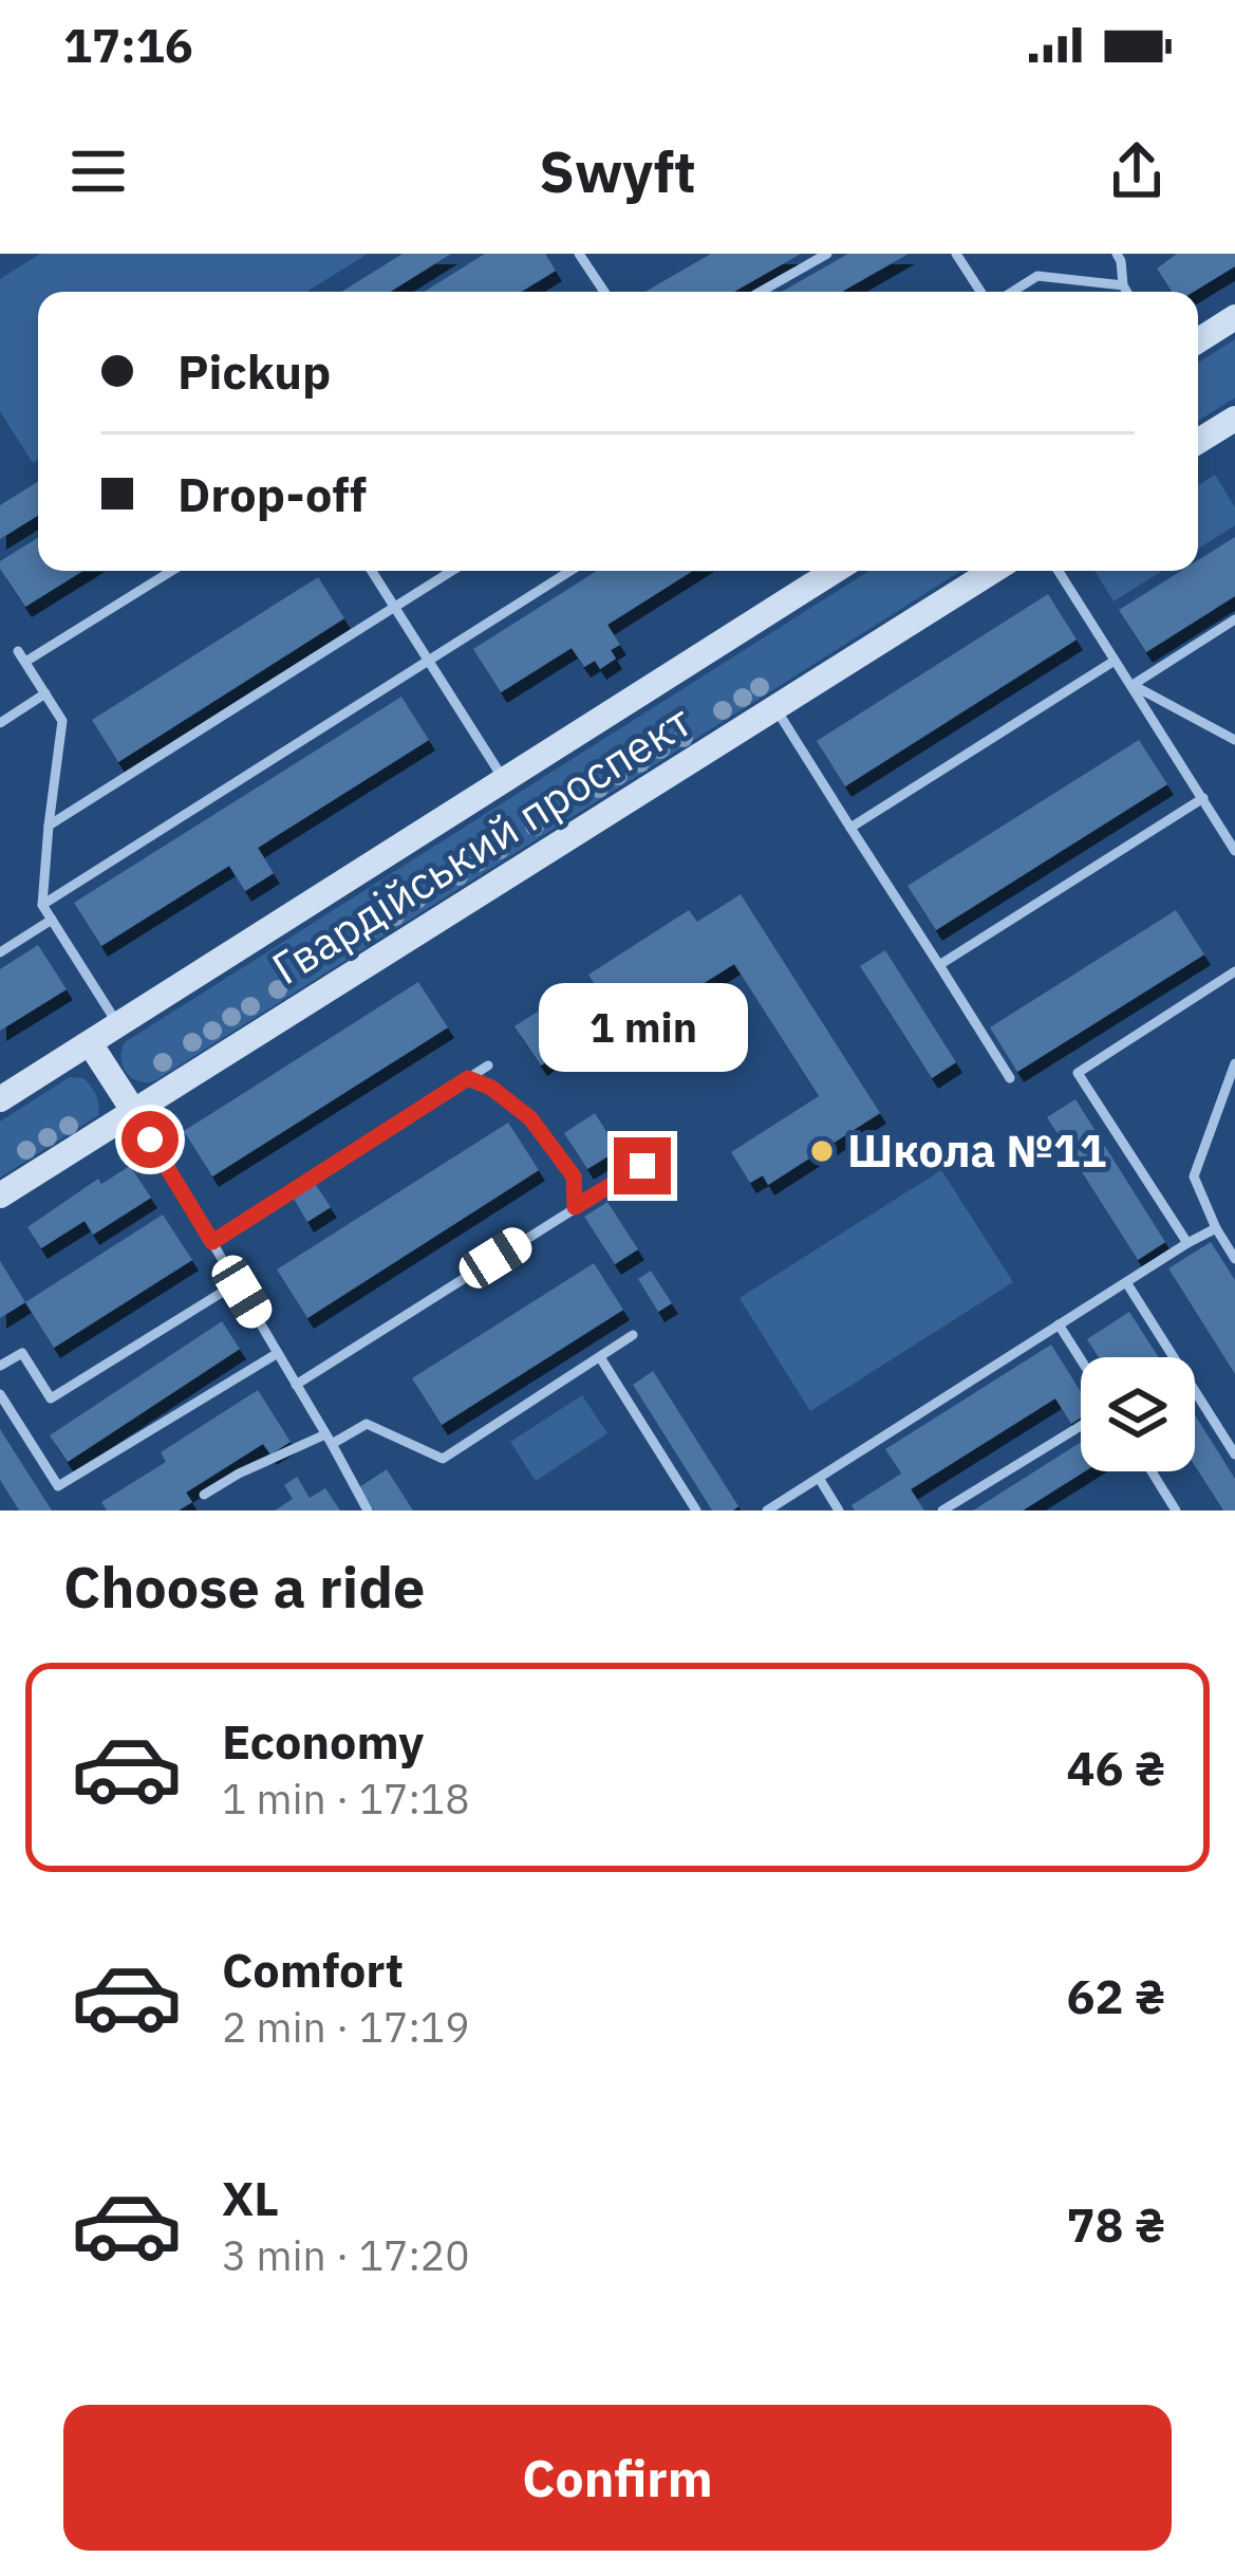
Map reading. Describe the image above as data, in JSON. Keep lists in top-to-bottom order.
{
  "streets": {
    "main road": ["Гвардійський проспект"]
  },
  "places": ["Школа №11"],
  "page": {
    "status": "17:16",
    "header": "Swyft",
    "banner": ["Pickup", "Drop-off"],
    "bubble": "1 min",
    "heading": "Choose a ride",
    "list": [
      {
        "name": "Economy",
        "note": "1 min · 17:18",
        "value": "46 ₴"
      },
      {
        "name": "Comfort",
        "note": "2 min · 17:19",
        "value": "62 ₴"
      },
      {
        "name": "XL",
        "note": "3 min · 17:20",
        "value": "78 ₴"
      }
    ],
    "buttons": "Confirm"
  }
}
